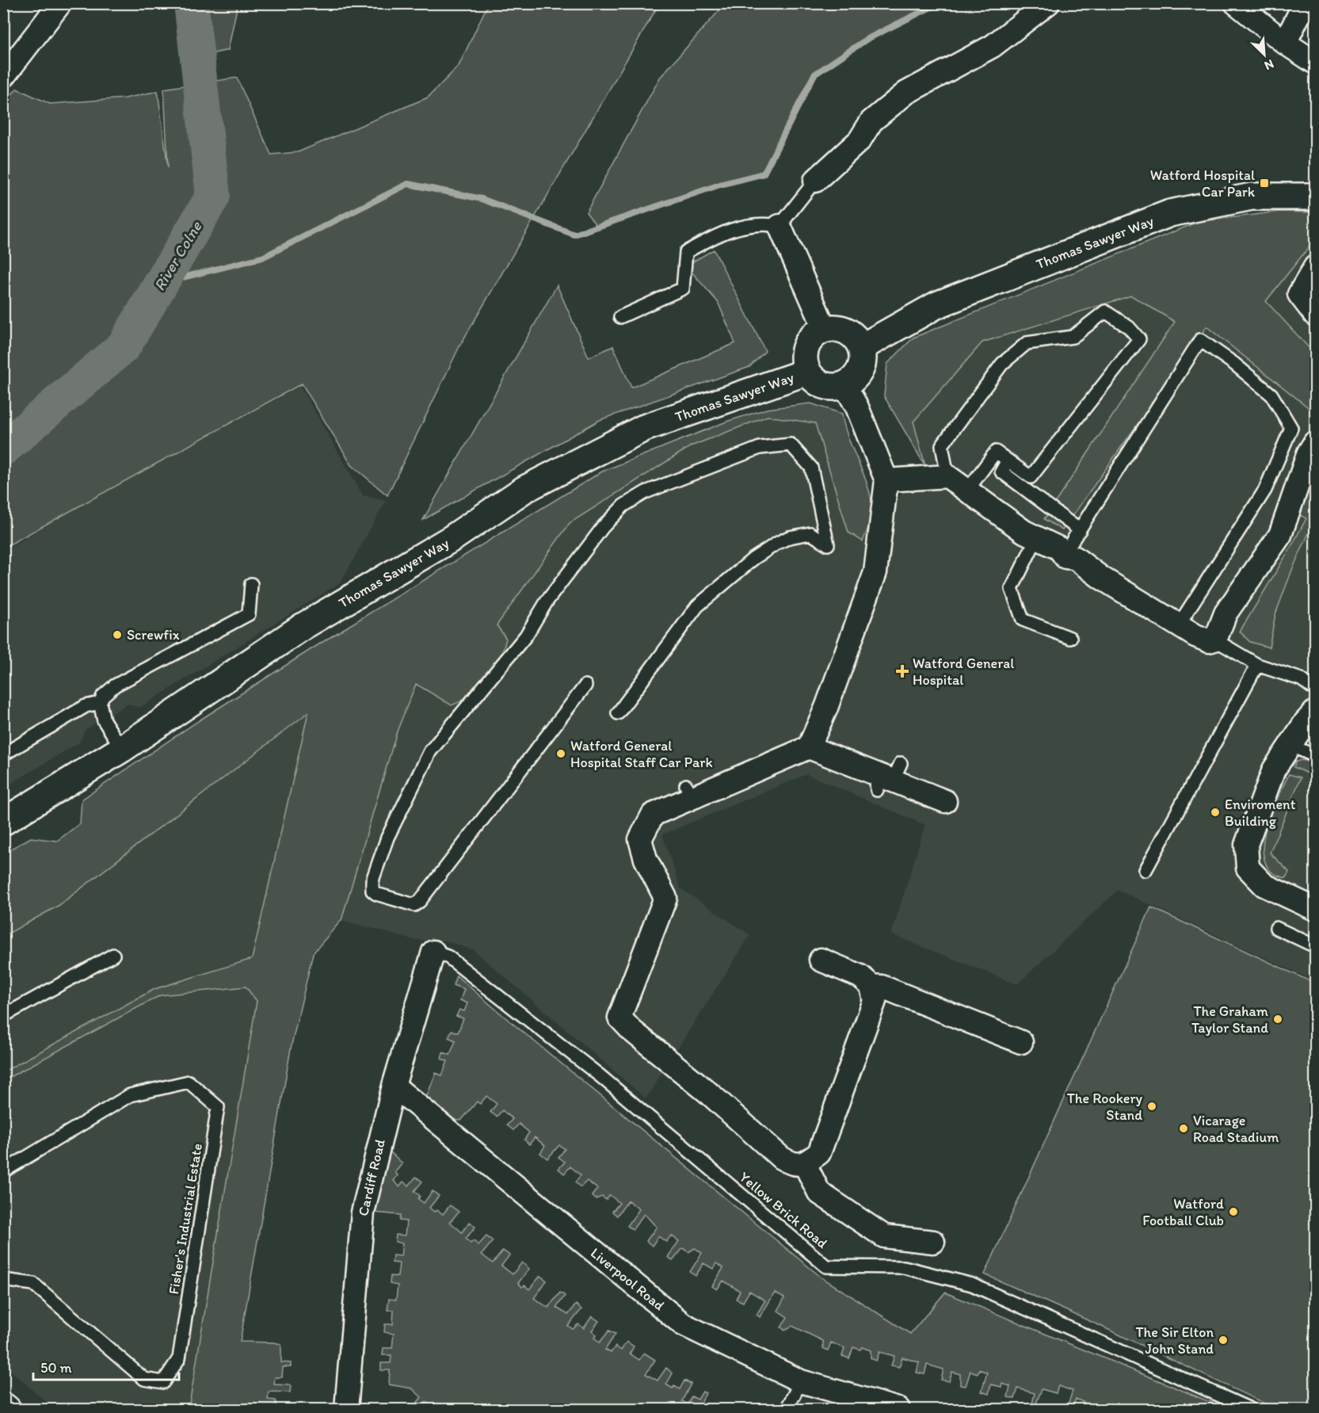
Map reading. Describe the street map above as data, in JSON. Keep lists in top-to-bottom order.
{
  "streets": {
    "street": ["Thomas Sawyer Way", "Cardiff Road", "Liverpool Road"],
    "lane": ["Yellow Brick Road", "Fisher's Industrial Estate"]
  },
  "crossings": [
    ["Cardiff Road", "Yellow Brick Road"],
    ["Cardiff Road", "Liverpool Road"]
  ],
  "water": ["River Colne"],
  "places": {
    "transit": ["Watford Hospital Car Park"],
    "other": [
      "Screwfix",
      "Watford General Hospital Staff Car Park",
      "Enviroment Building",
      "The Graham Taylor Stand",
      "The Rookery Stand",
      "Vicarage Road Stadium",
      "Watford Football Club",
      "The Sir Elton John Stand"
    ],
    "health": ["Watford General Hospital"]
  },
  "scale_bar": "50 m",
  "north": "bottom right"
}
